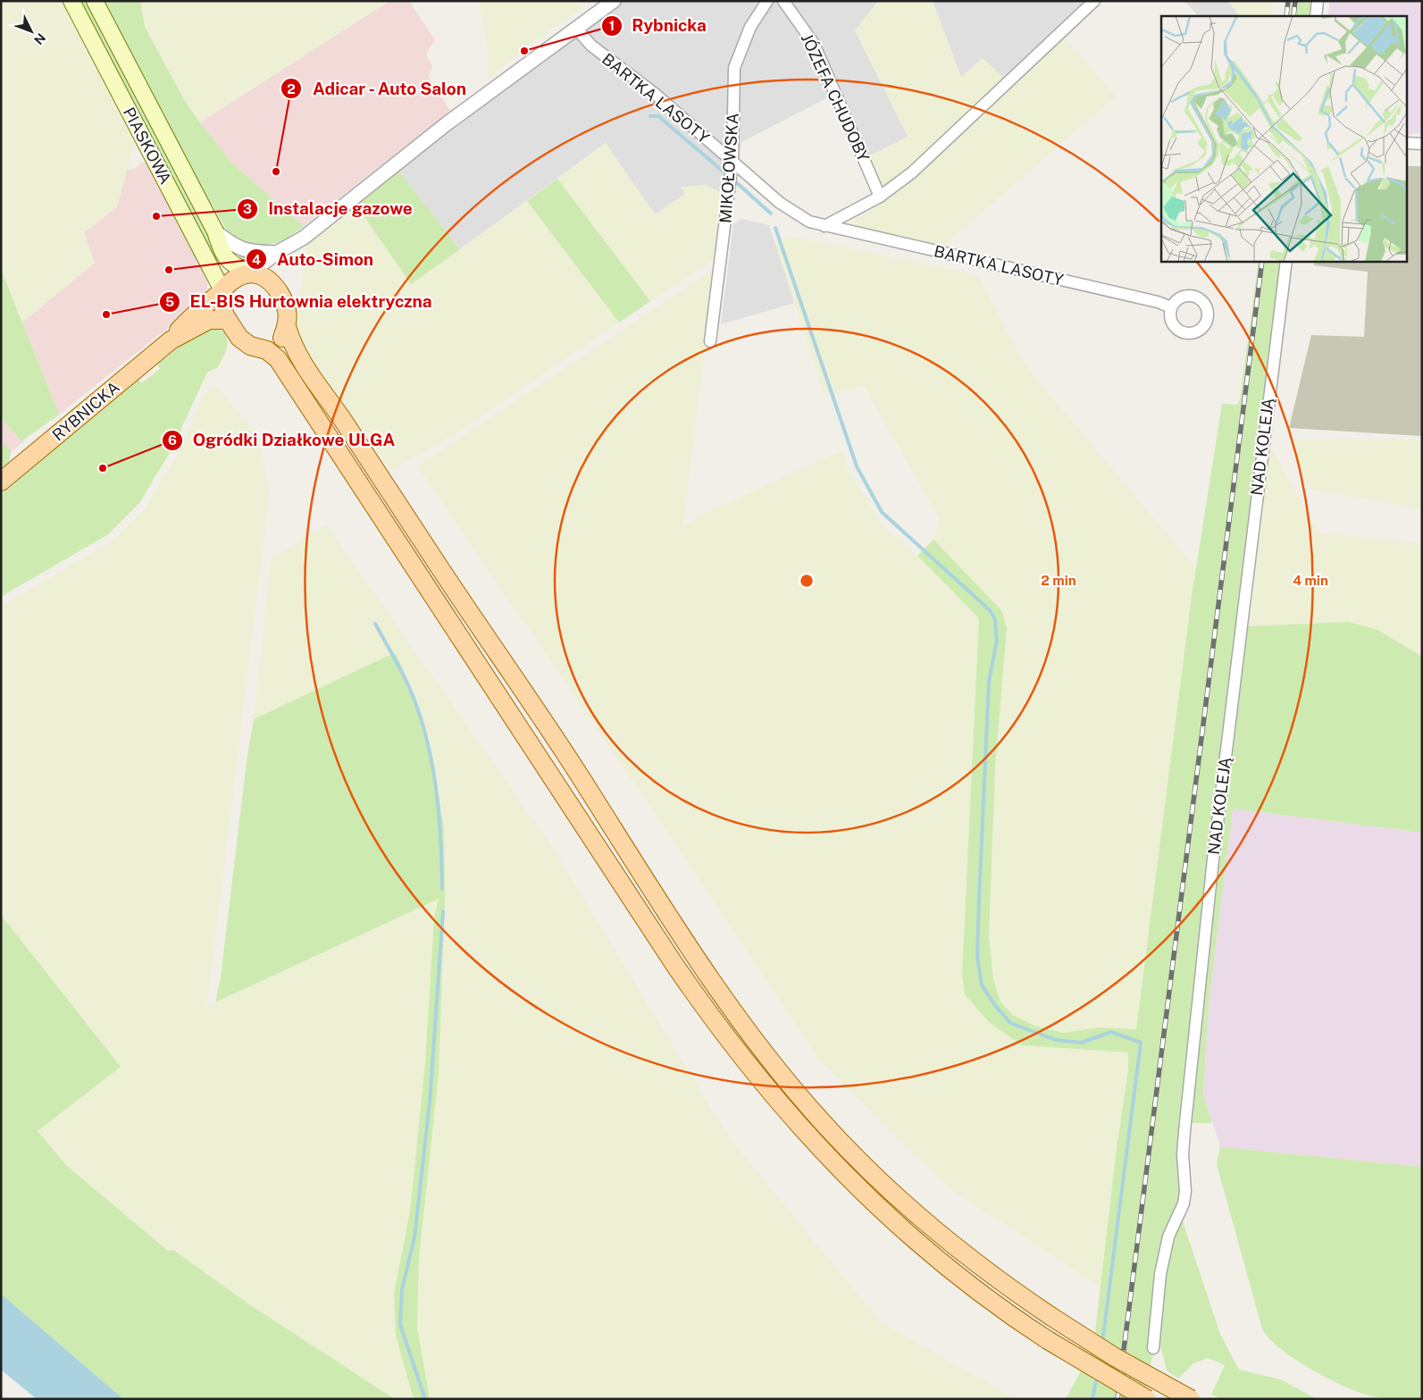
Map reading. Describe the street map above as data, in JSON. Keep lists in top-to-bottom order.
{
  "streets": {
    "main road": ["PIASKOWA", "RYBNICKA"],
    "street": [
      "JÓZEFA CHUDOBY",
      "BARTKA LASOTY",
      "MIKOŁOWSKA",
      "NAD KOLEJĄ"
    ]
  },
  "crossings": [
    ["BARTKA LASOTY", "MIKOŁOWSKA"],
    ["PIASKOWA", "RYBNICKA"]
  ],
  "places": [
    "Rybnicka",
    "Adicar - Auto Salon",
    "Instalacje gazowe",
    "Auto-Simon",
    "EL-BIS Hurtownia elektryczna",
    "Ogródki Działkowe ULGA"
  ],
  "north": "bottom right",
  "rings": ["2 min", "4 min"]
}
